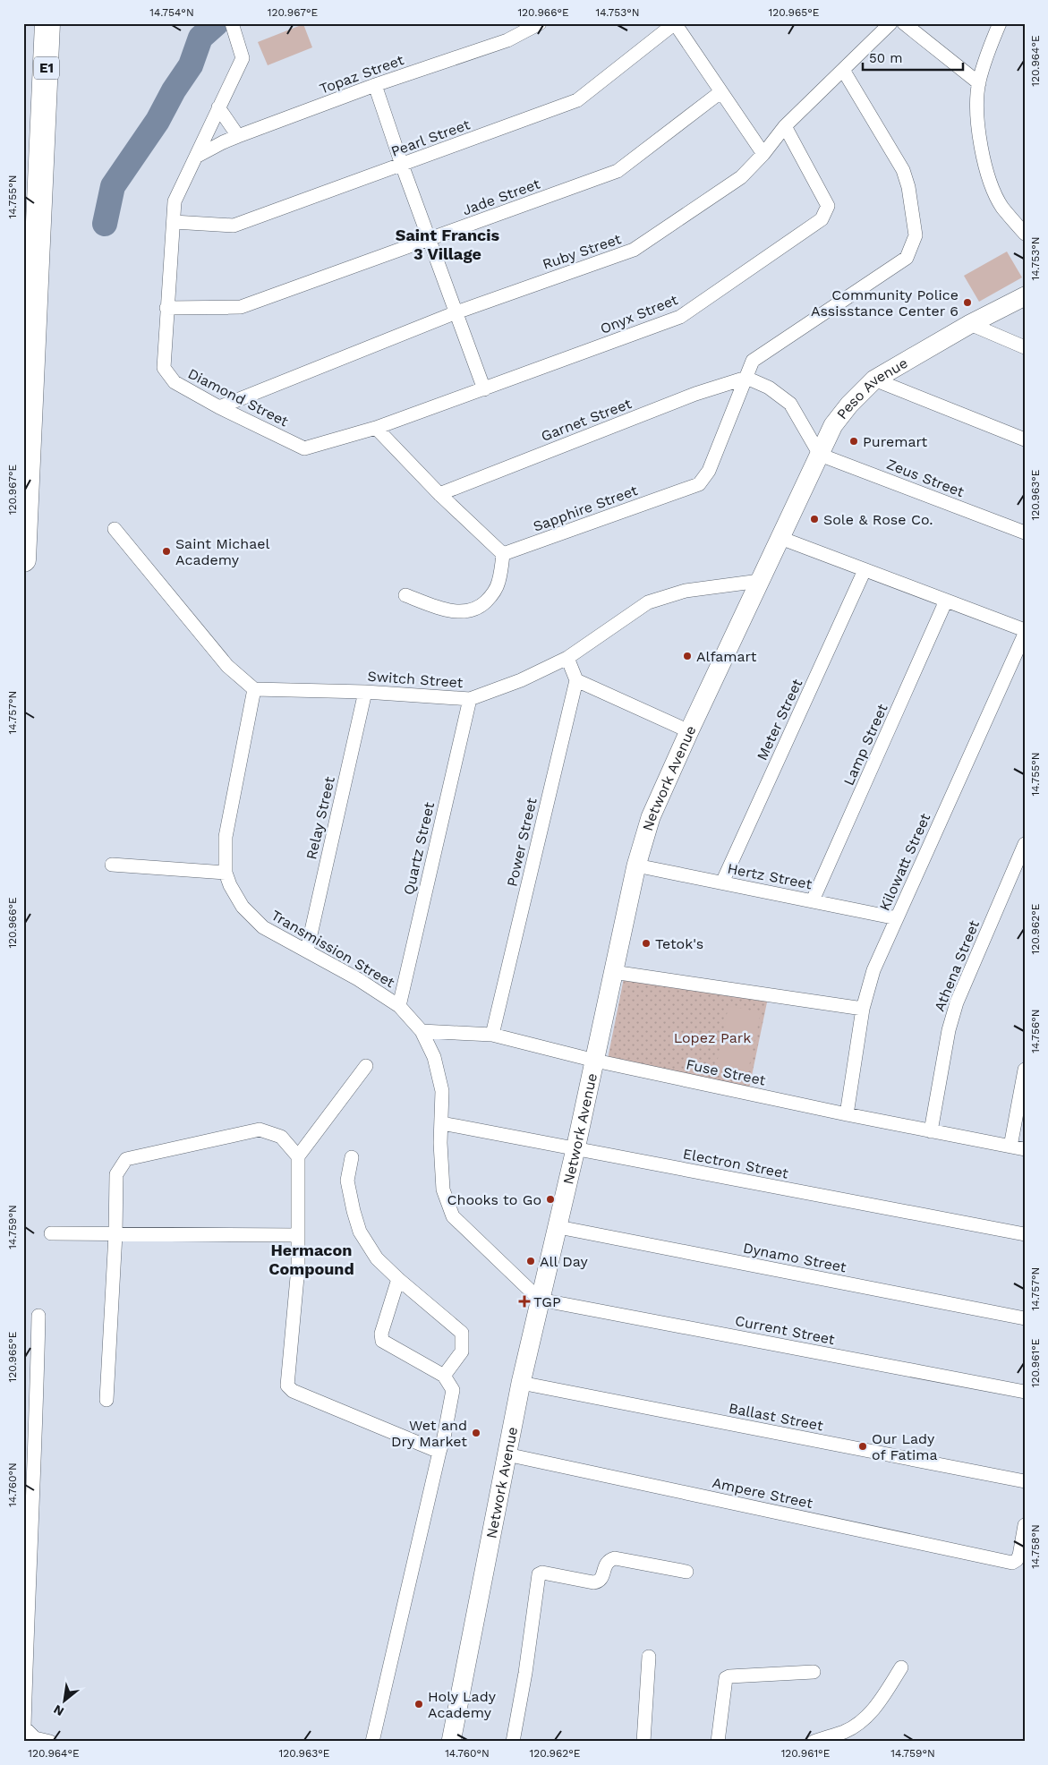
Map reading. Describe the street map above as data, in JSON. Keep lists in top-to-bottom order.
{
  "streets": {
    "highway": ["E1"],
    "street": [
      "Topaz Street",
      "Pearl Street",
      "Jade Street",
      "Ruby Street",
      "Onyx Street",
      "Peso Avenue",
      "Diamond Street",
      "Garnet Street",
      "Zeus Street",
      "Sapphire Street",
      "Switch Street",
      "Meter Street",
      "Lamp Street",
      "Network Avenue",
      "Relay Street",
      "Power Street",
      "Quartz Street",
      "Kilowatt Street",
      "Hertz Street",
      "Transmission Street",
      "Athena Street",
      "Fuse Street",
      "Electron Street",
      "Dynamo Street",
      "Current Street",
      "Ballast Street",
      "Ampere Street"
    ]
  },
  "crossings": [
    ["Topaz Street", "Diamond Street"],
    ["Pearl Street", "Diamond Street"],
    ["Jade Street", "Diamond Street"],
    ["Ruby Street", "Onyx Street"],
    ["Ruby Street", "Diamond Street"],
    ["Onyx Street", "Diamond Street"],
    ["Peso Avenue", "Zeus Street"],
    ["Peso Avenue", "Network Avenue"],
    ["Garnet Street", "Sapphire Street"],
    ["Switch Street", "Network Avenue"],
    ["Switch Street", "Relay Street"],
    ["Switch Street", "Quartz Street"],
    ["Switch Street", "Transmission Street"],
    ["Meter Street", "Hertz Street"],
    ["Lamp Street", "Hertz Street"],
    ["Network Avenue", "Hertz Street"],
    ["Network Avenue", "Transmission Street"],
    ["Network Avenue", "Fuse Street"],
    ["Network Avenue", "Electron Street"],
    ["Network Avenue", "Dynamo Street"],
    ["Network Avenue", "Current Street"],
    ["Network Avenue", "Ballast Street"],
    ["Network Avenue", "Ampere Street"],
    ["Relay Street", "Transmission Street"],
    ["Power Street", "Fuse Street"],
    ["Quartz Street", "Transmission Street"],
    ["Kilowatt Street", "Hertz Street"],
    ["Kilowatt Street", "Fuse Street"],
    ["Transmission Street", "Fuse Street"],
    ["Transmission Street", "Electron Street"],
    ["Transmission Street", "Current Street"],
    ["Athena Street", "Fuse Street"]
  ],
  "districts": ["Saint Francis 3 Village", "Hermacon Compound"],
  "parks": ["Lopez Park"],
  "places": {
    "other": [
      "Community Police Assisstance Center 6",
      "Puremart",
      "Sole & Rose Co.",
      "Saint Michael Academy",
      "Alfamart",
      "Tetok's",
      "Chooks to Go",
      "All Day",
      "Wet and Dry Market",
      "Our Lady of Fatima",
      "Holy Lady Academy"
    ],
    "health": ["TGP"]
  },
  "scale_bar": "50 m",
  "north": "bottom left",
  "coordinates": [
    "14.754°N",
    "120.967°E",
    "120.966°E",
    "14.753°N",
    "120.965°E",
    "120.964°E",
    "14.755°N",
    "120.963°E",
    "14.757°N",
    "120.962°E",
    "14.756°N",
    "14.759°N",
    "120.961°E",
    "14.760°N",
    "14.758°N"
  ]
}
